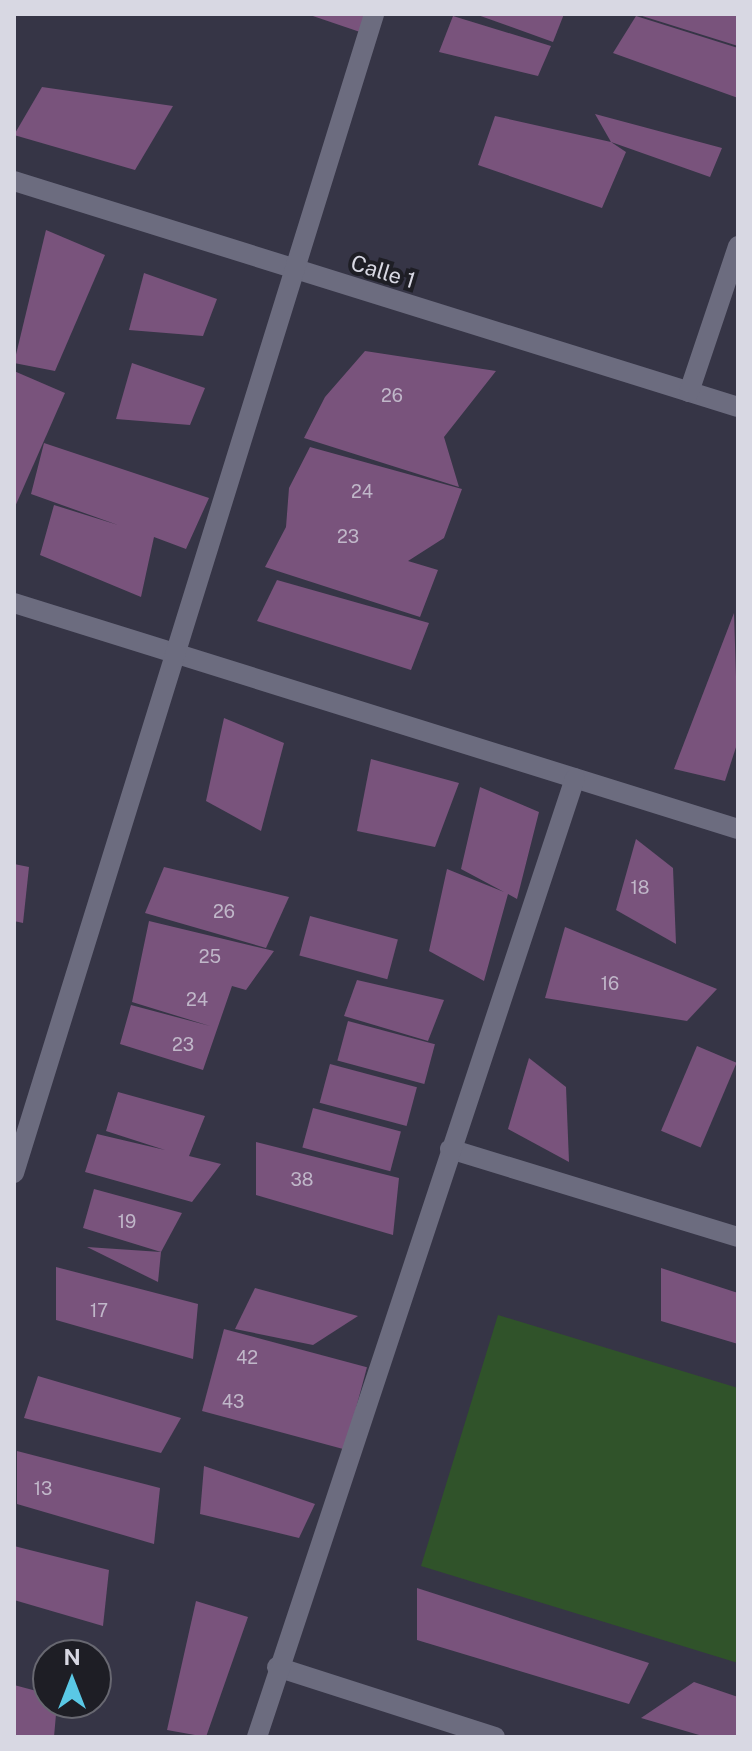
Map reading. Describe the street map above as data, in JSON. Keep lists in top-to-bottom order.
{
  "streets": {
    "street": ["Calle 1"]
  },
  "house_numbers": [
    "26",
    "24",
    "23",
    "18",
    "26",
    "25",
    "16",
    "24",
    "23",
    "38",
    "19",
    "17",
    "42",
    "43",
    "13"
  ],
  "north": "top"
}
